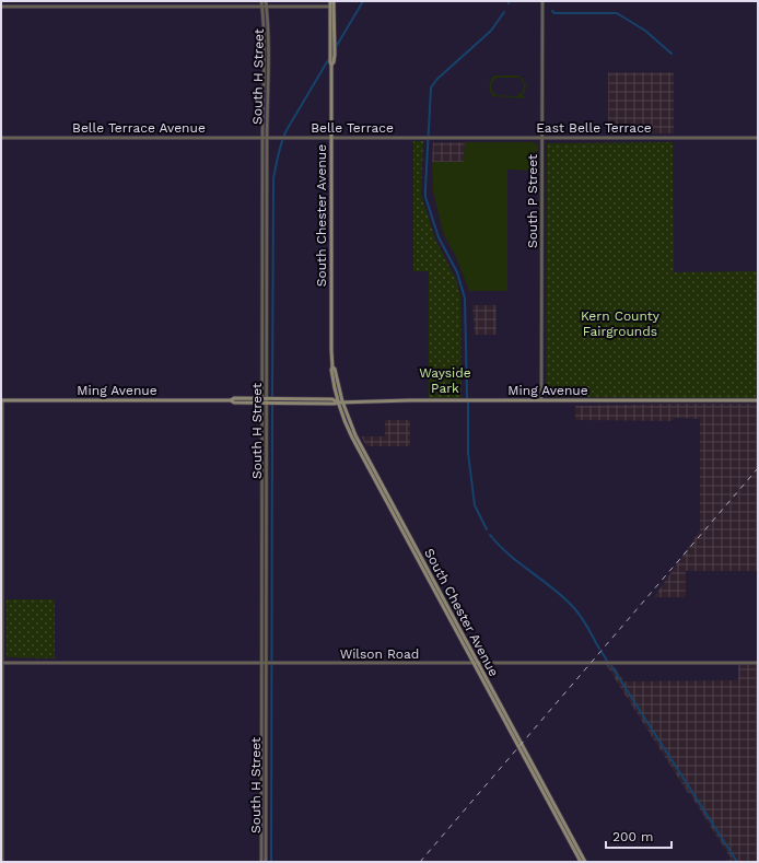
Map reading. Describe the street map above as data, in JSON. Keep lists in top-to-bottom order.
{
  "streets": {
    "main road": ["South Chester Avenue", "Ming Avenue"],
    "street": [
      "South H Street",
      "Belle Terrace Avenue",
      "Belle Terrace",
      "East Belle Terrace",
      "South P Street",
      "Wilson Road"
    ]
  },
  "crossings": [
    ["South H Street", "Belle Terrace Avenue"],
    ["South H Street", "Ming Avenue"],
    ["South H Street", "Wilson Road"],
    ["Belle Terrace Avenue", "Belle Terrace"],
    ["Belle Terrace", "East Belle Terrace"],
    ["Belle Terrace", "South Chester Avenue"],
    ["East Belle Terrace", "South P Street"],
    ["South P Street", "Ming Avenue"],
    ["South Chester Avenue", "Ming Avenue"],
    ["South Chester Avenue", "Wilson Road"]
  ],
  "parks": ["Kern County Fairgrounds", "Wayside Park"],
  "scale_bar": "200 m"
}
